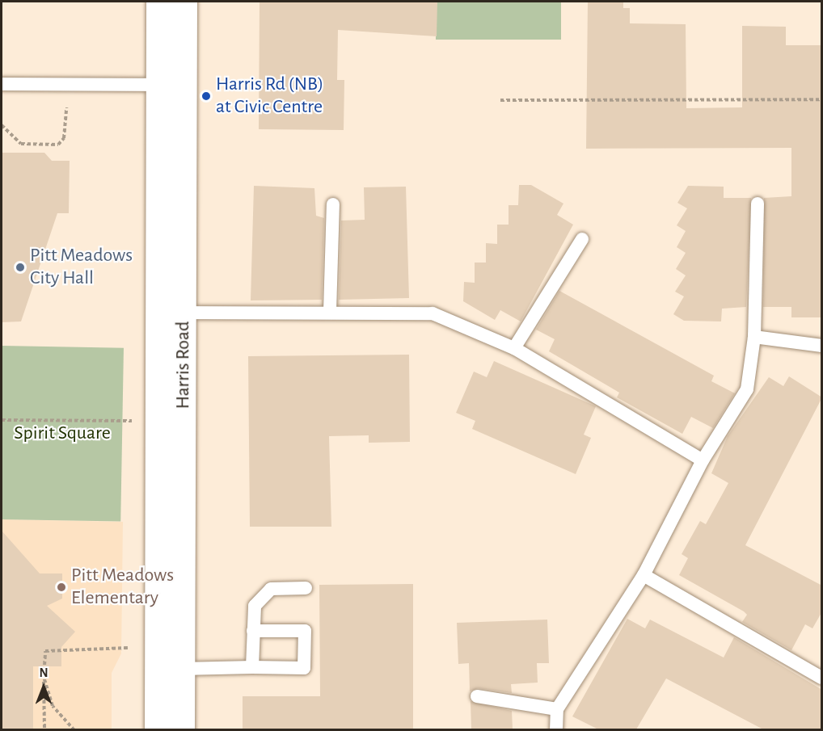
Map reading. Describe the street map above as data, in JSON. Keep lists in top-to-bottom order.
{
  "streets": {
    "main road": ["Harris Road"]
  },
  "parks": ["Spirit Square"],
  "places": ["Harris Rd (NB) at Civic Centre", "Pitt Meadows City Hall", "Pitt Meadows Elementary"],
  "north": "top"
}
